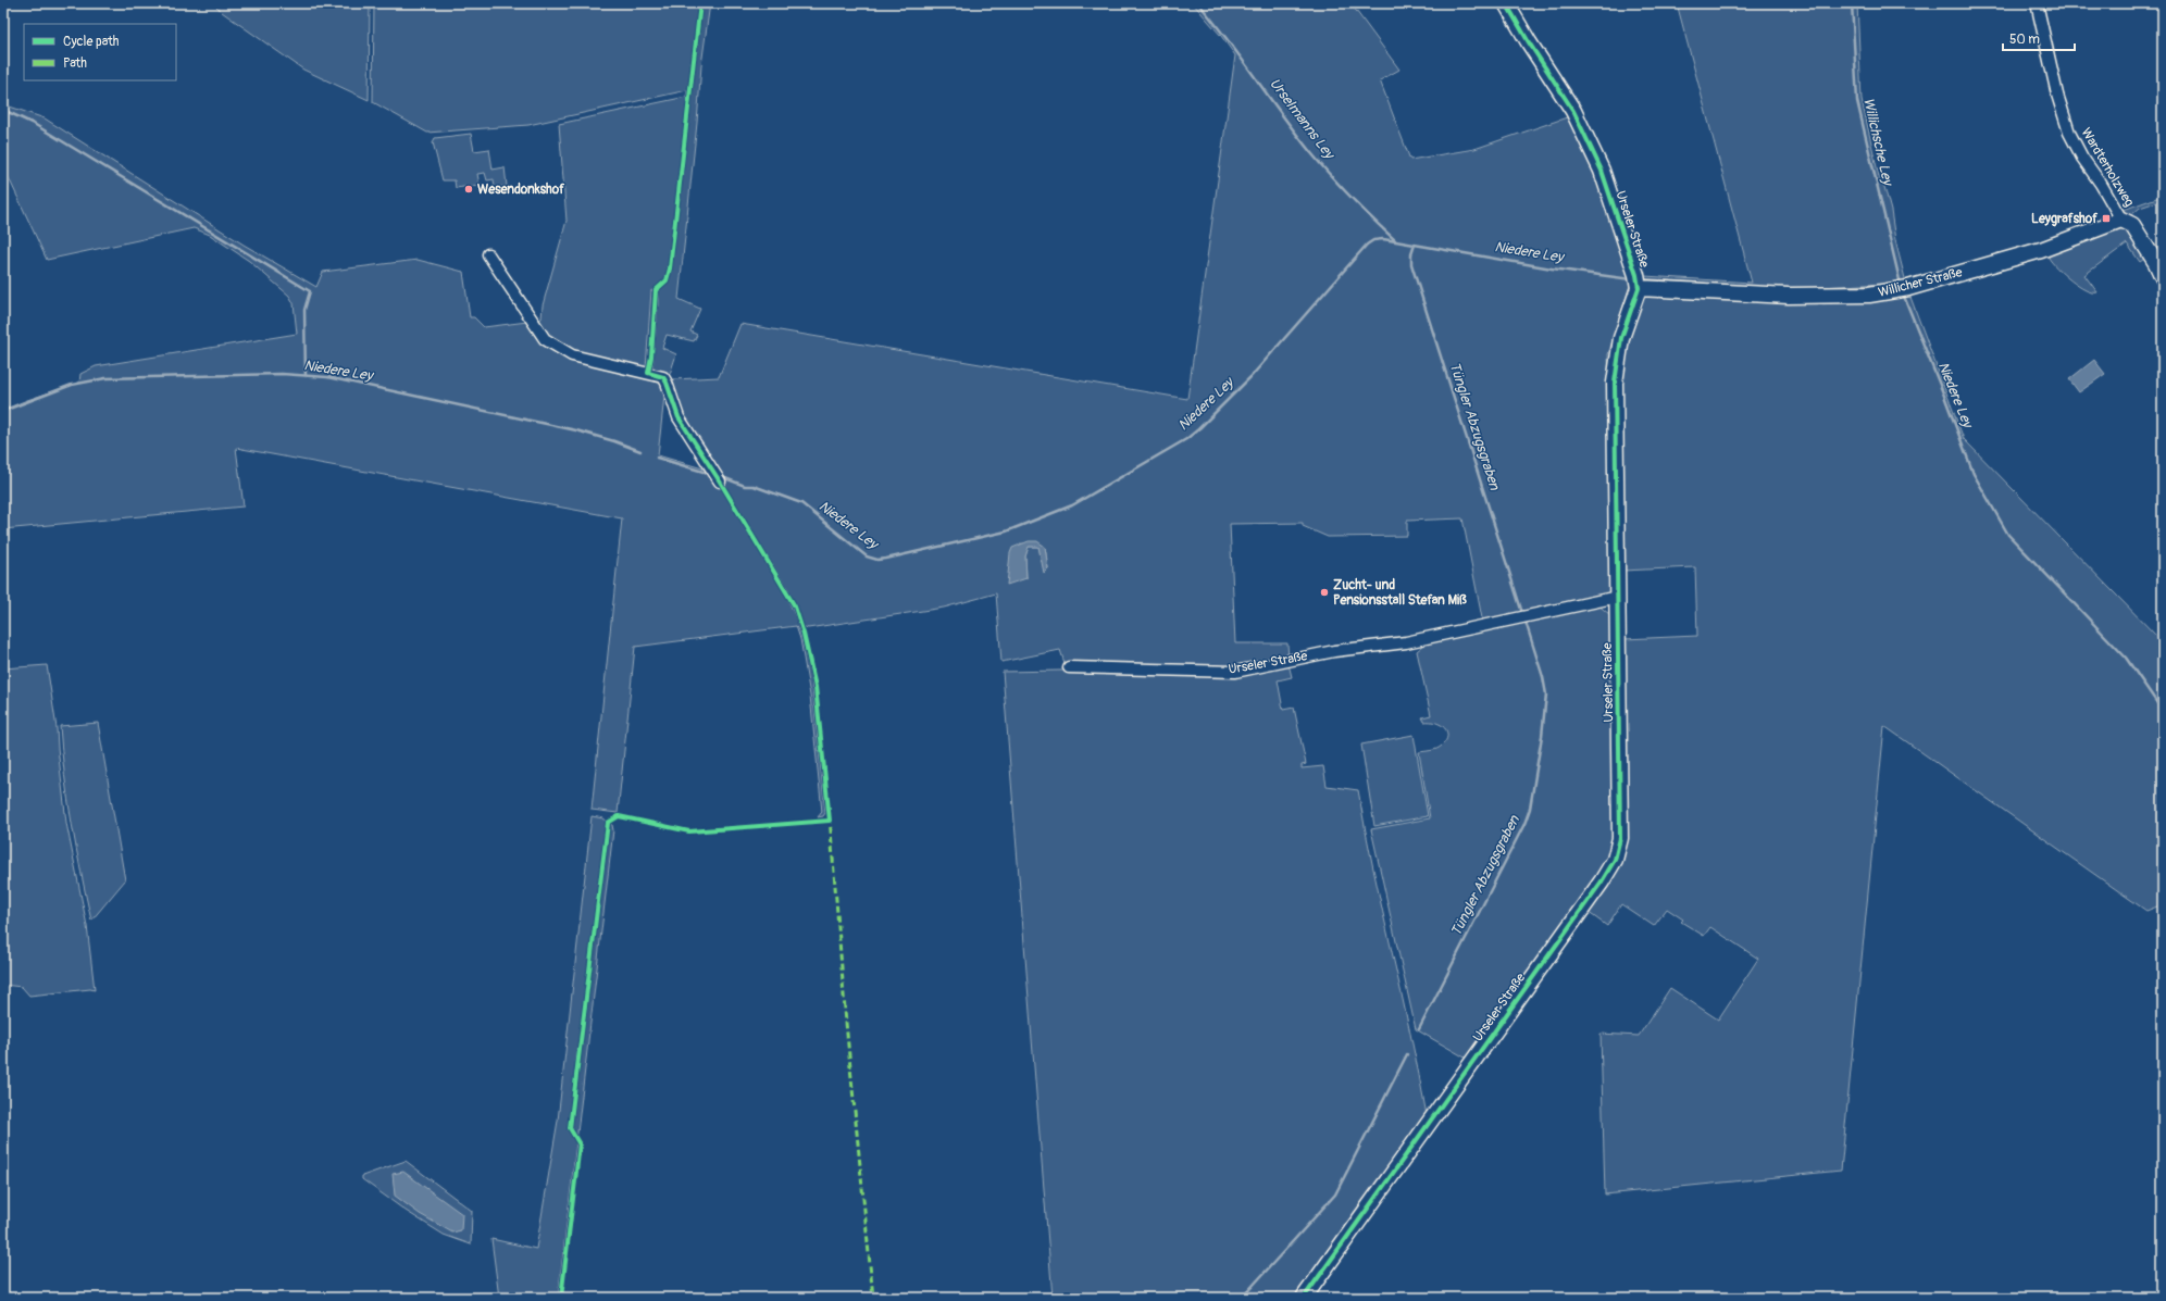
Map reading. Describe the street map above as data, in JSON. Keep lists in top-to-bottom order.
{
  "streets": {
    "street": ["Wardterholzweg", "Urseler Straße", "Willicher Straße"]
  },
  "crossings": [
    ["Wardterholzweg", "Willicher Straße"],
    ["Urseler Straße", "Willicher Straße"]
  ],
  "water": [
    "Urselmanns Ley",
    "Willichsche Ley",
    "Niedere Ley",
    "Tüngler Abzugsgraben"
  ],
  "places": {
    "other": ["Wesendonkshof", "Zucht- und Pensionsstall Stefan Miß"],
    "transit": ["Leygrafshof"]
  },
  "legend": ["Cycle path", "Path"],
  "scale_bar": "50 m"
}
